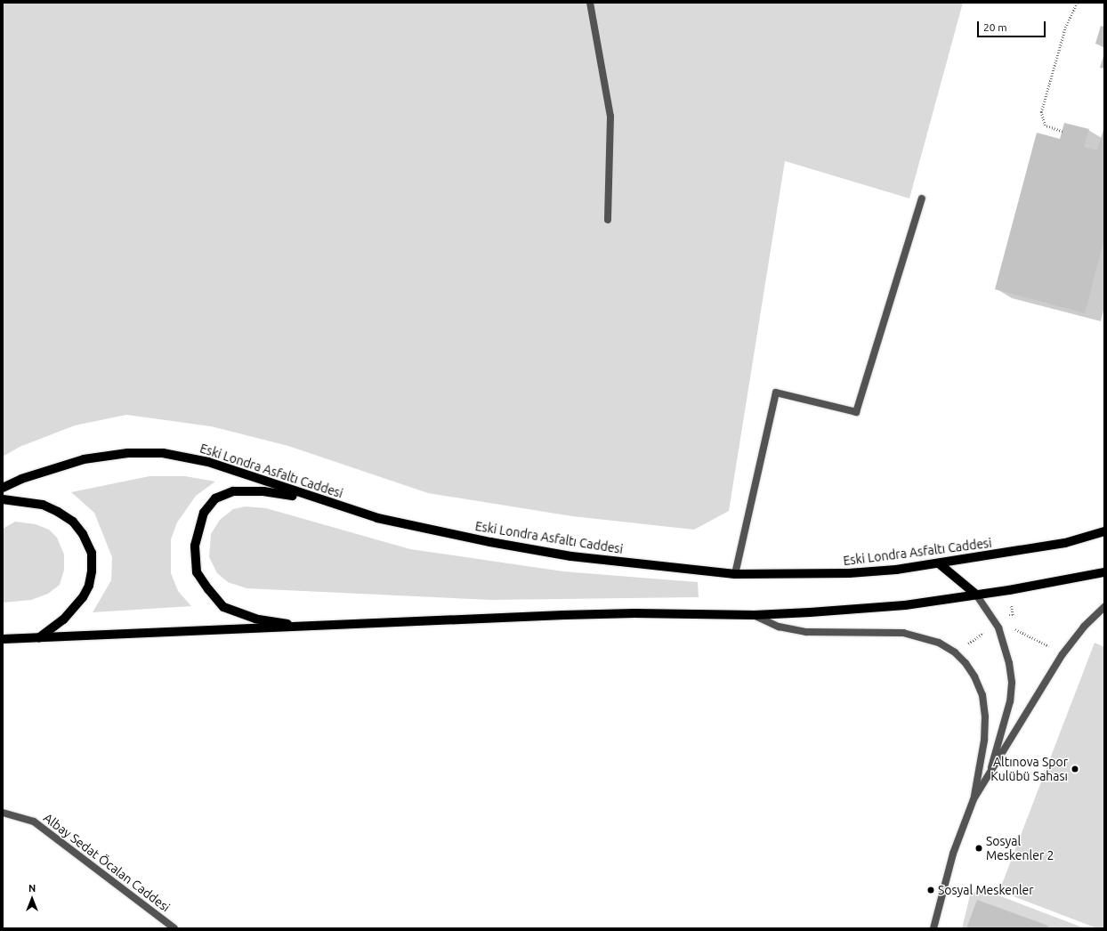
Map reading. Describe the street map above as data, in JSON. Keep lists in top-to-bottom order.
{
  "streets": {
    "main road": ["Eski Londra Asfaltı Caddesi"],
    "street": ["Albay Sedat Öcalan Caddesi"]
  },
  "places": ["Altınova Spor Kulübü Sahası", "Sosyal Meskenler 2", "Sosyal Meskenler"],
  "scale_bar": "20 m",
  "north": "top"
}
